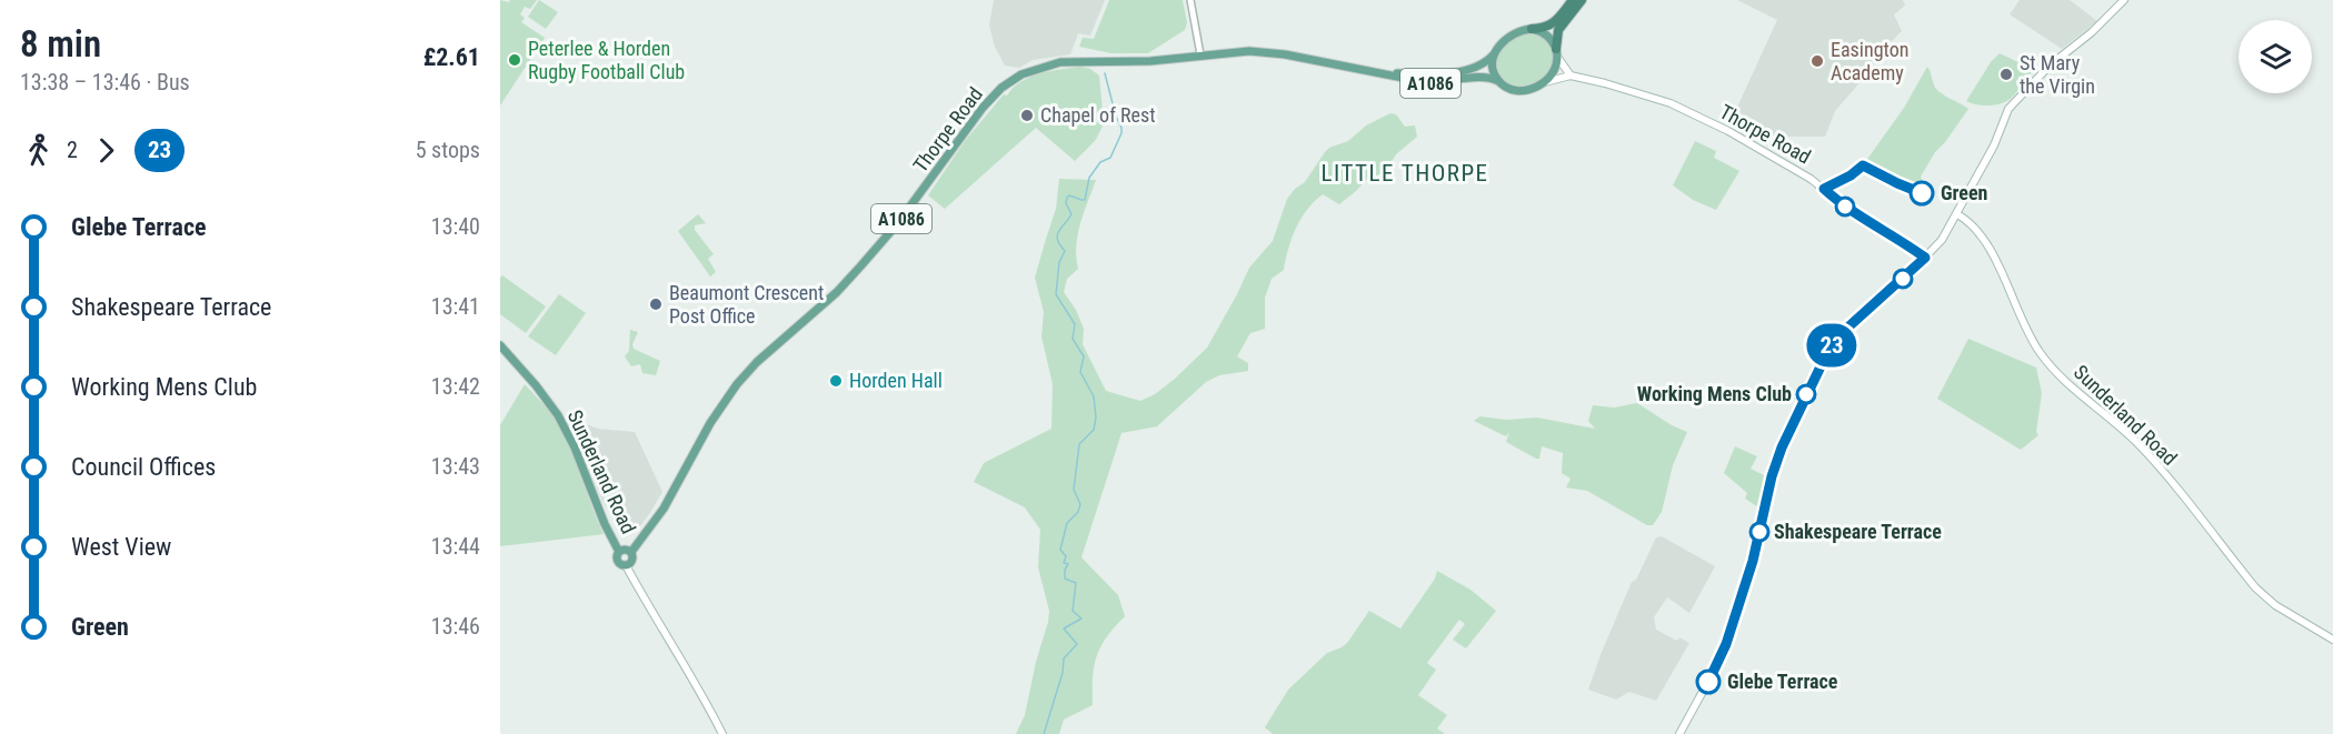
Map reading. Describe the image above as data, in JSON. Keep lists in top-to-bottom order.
{
  "streets": {
    "main road": ["A1086", "Thorpe Road", "Sunderland Road"]
  },
  "crossings": [
    ["Thorpe Road", "Sunderland Road"]
  ],
  "districts": ["LITTLE THORPE"],
  "places": [
    "Peterlee & Horden Rugby Football Club",
    "Easington Academy",
    "St Mary the Virgin",
    "Chapel of Rest",
    "Green",
    "Beaumont Crescent Post Office",
    "Horden Hall",
    "Working Mens Club",
    "Shakespeare Terrace",
    "Glebe Terrace"
  ],
  "lines": ["bus line 23"],
  "page": {
    "heading": ["8 min", "13:38 – 13:46 · Bus", "£2.61"],
    "on_map": "23",
    "legs": ["2", "23", "5 stops"],
    "list": [
      {
        "name": "Glebe Terrace",
        "value": "13:40"
      },
      {
        "name": "Shakespeare Terrace",
        "value": "13:41"
      },
      {
        "name": "Working Mens Club",
        "value": "13:42"
      },
      {
        "name": "Council Offices",
        "value": "13:43"
      },
      {
        "name": "West View",
        "value": "13:44"
      },
      {
        "name": "Green",
        "value": "13:46"
      }
    ]
  }
}
